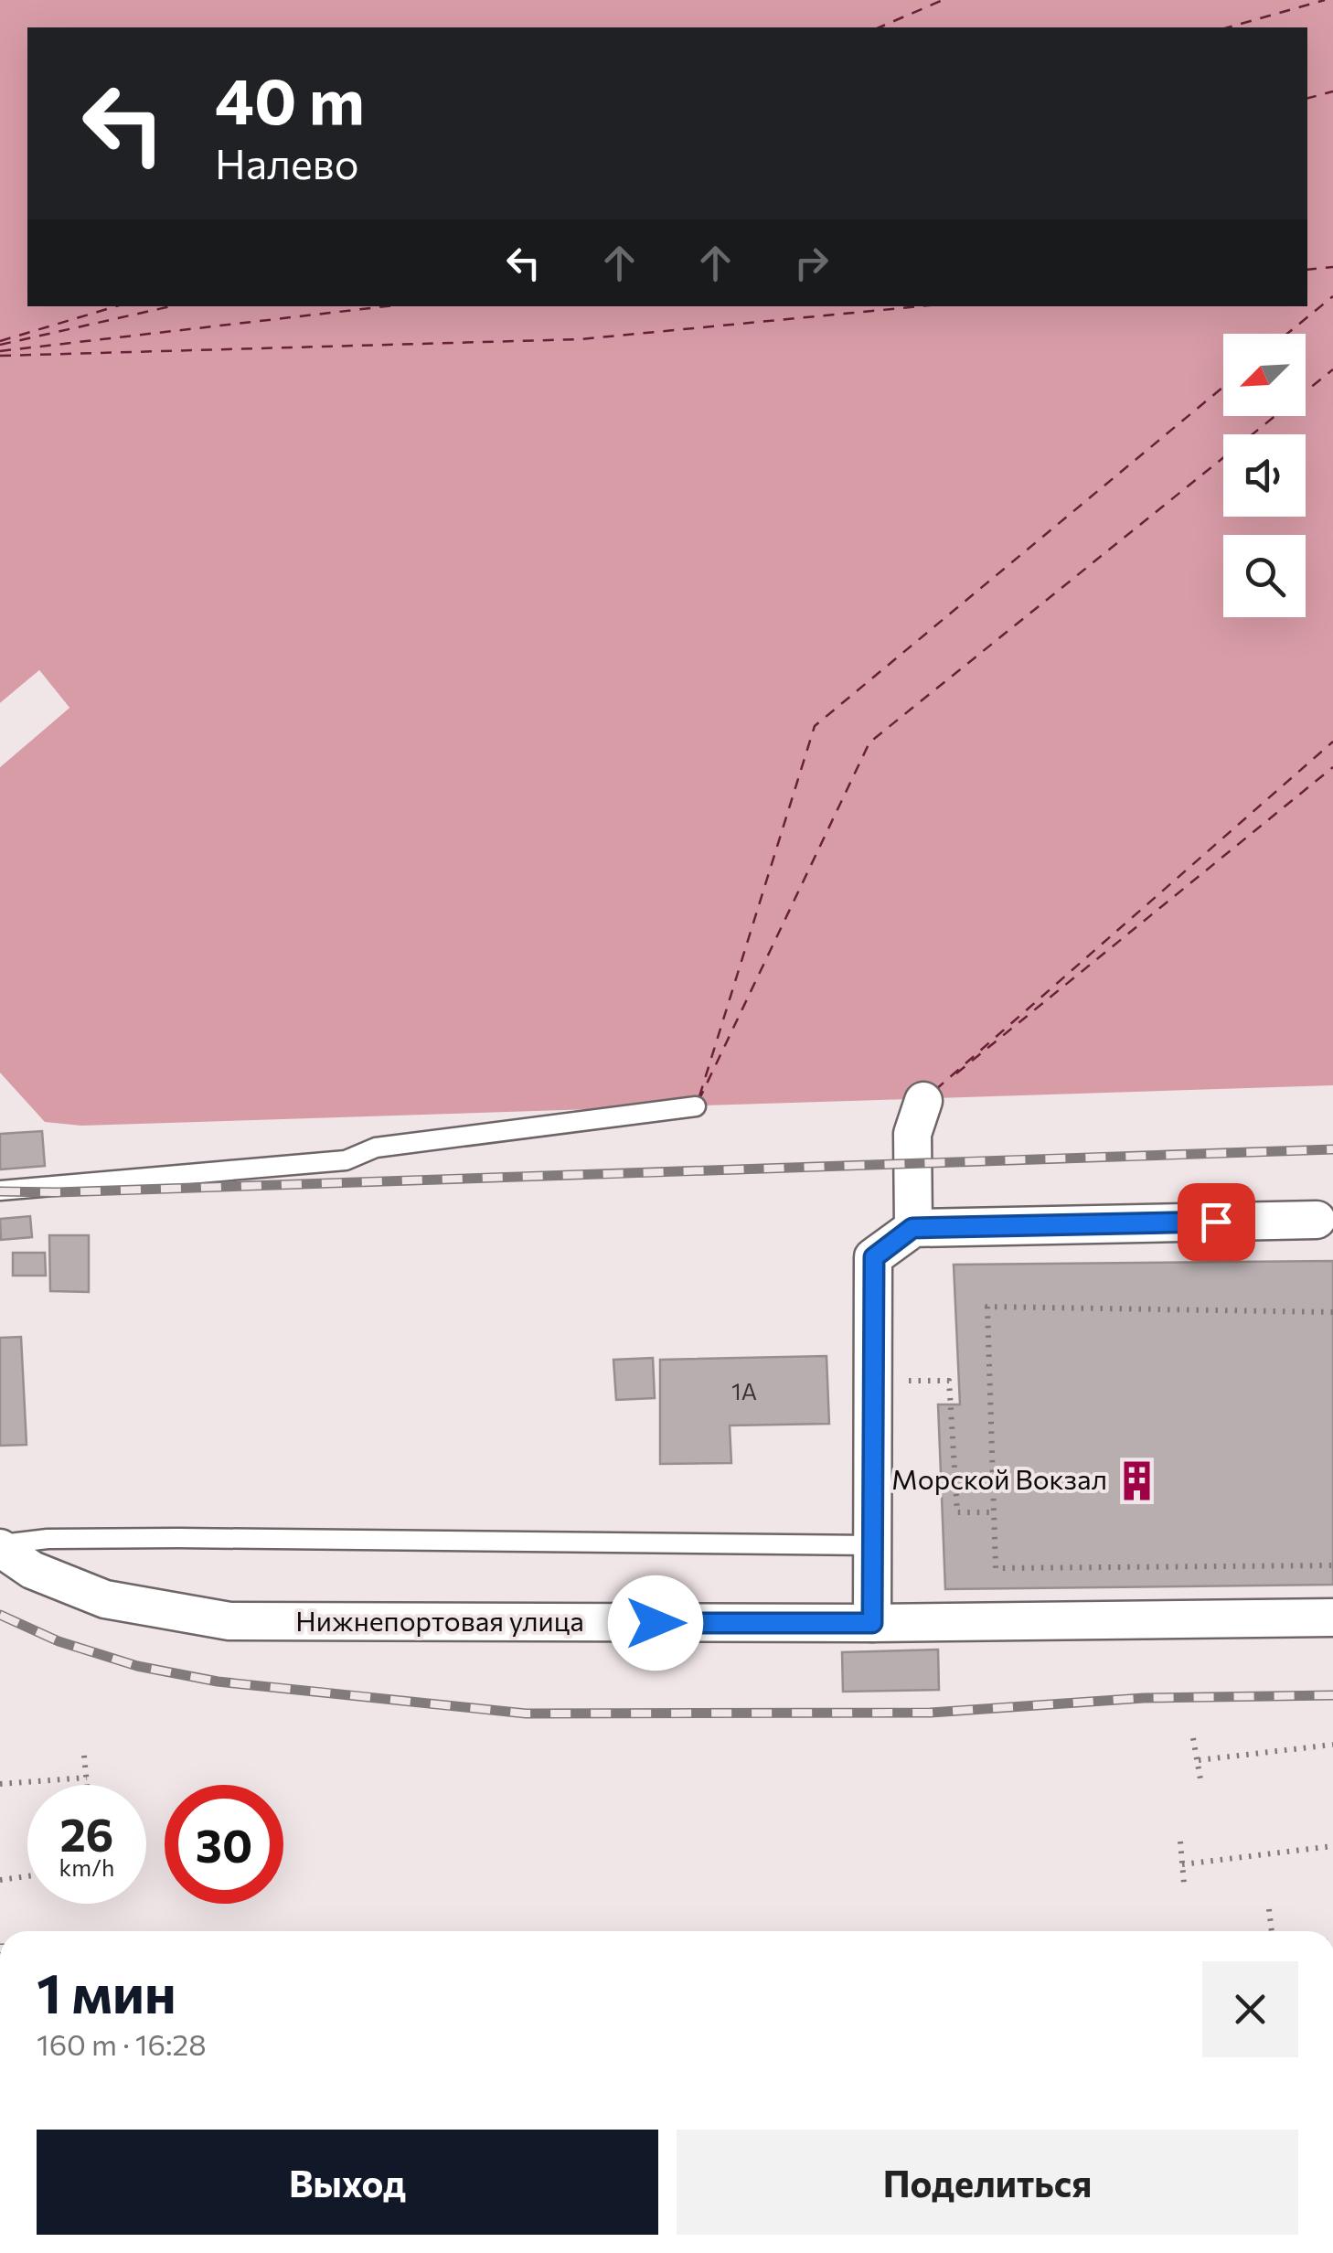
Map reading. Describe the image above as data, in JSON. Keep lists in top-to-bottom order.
{
  "streets": {
    "street": ["Нижнепортовая улица"]
  },
  "places": {
    "building": ["Морской Вокзал"]
  },
  "house_numbers": ["1А"],
  "north": "bottom left",
  "page": {
    "turn": ["40 m", "Налево"],
    "speed": "26 km/h",
    "limit": "30",
    "heading": ["1 мин", "160 m · 16:28"],
    "buttons": ["Выход", "Поделиться"]
  }
}
